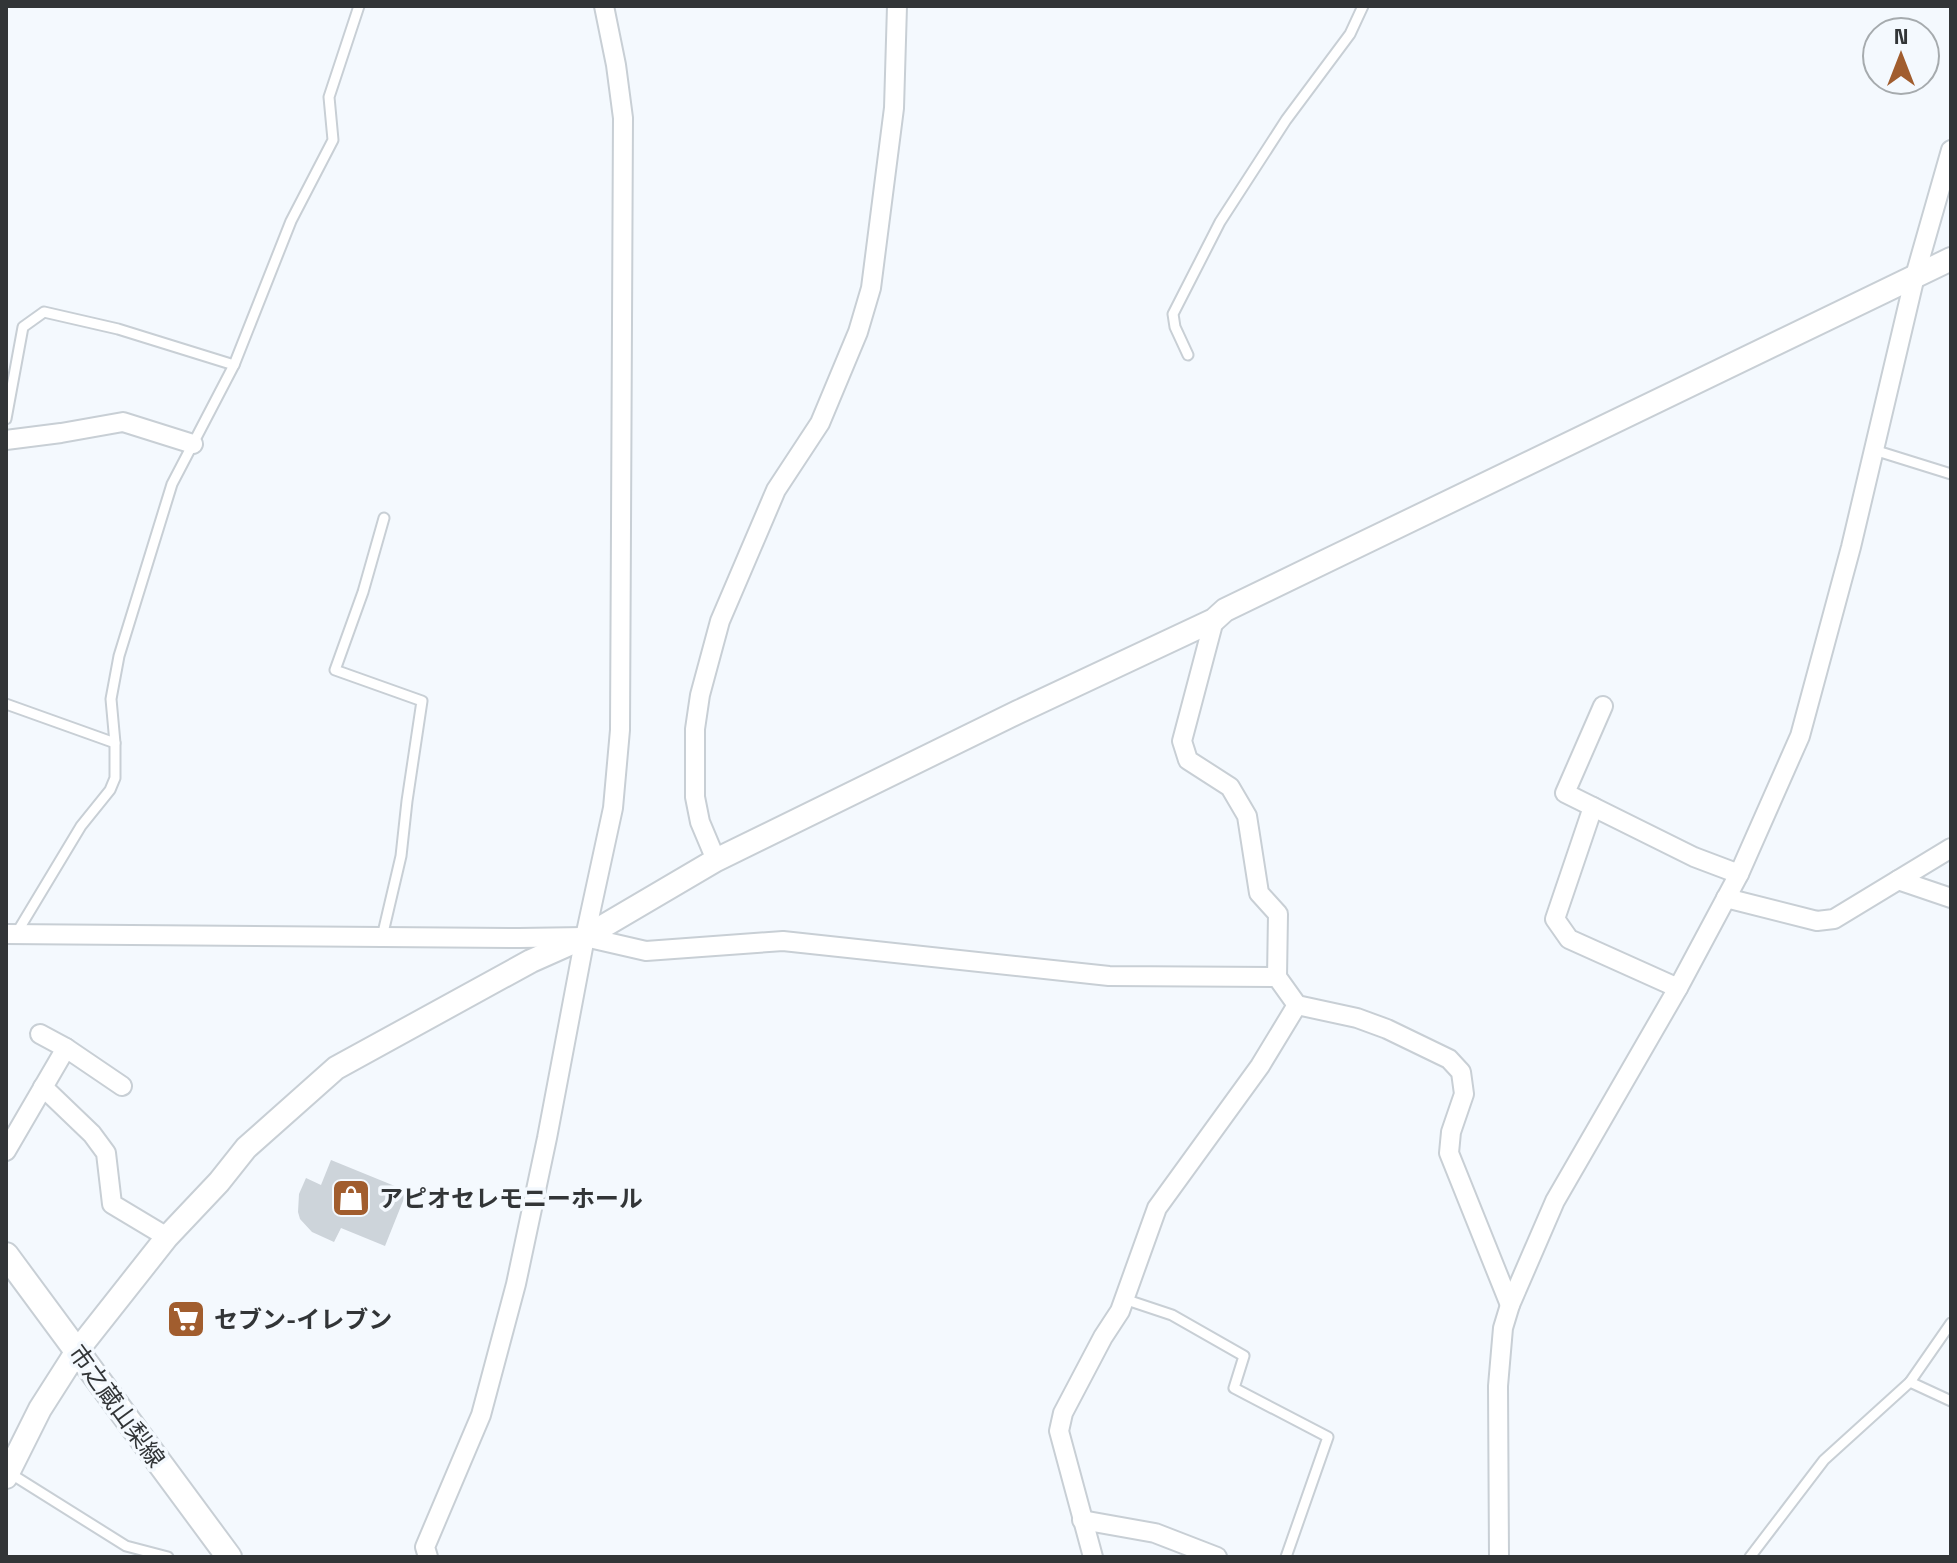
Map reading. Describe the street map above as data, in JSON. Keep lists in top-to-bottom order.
{
  "streets": {
    "main road": ["市之蔵山梨線"]
  },
  "places": {
    "shop": ["アピオセレモニーホール"],
    "supermarket": ["セブン-イレブン"]
  },
  "north": "top"
}
